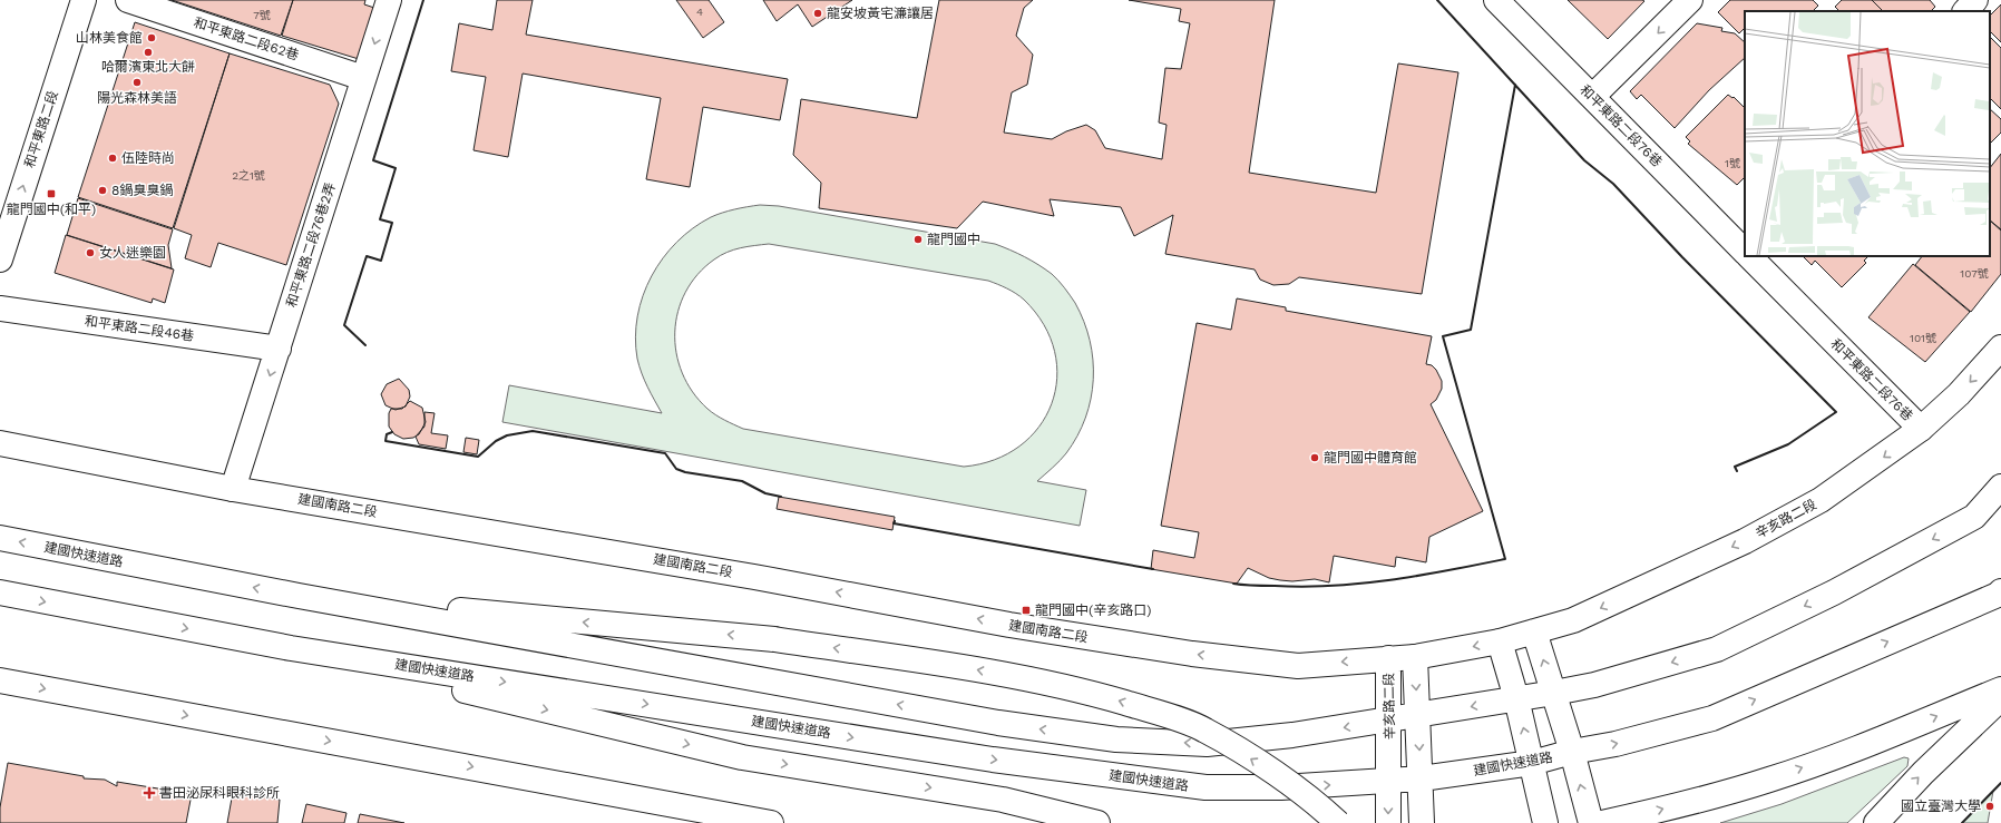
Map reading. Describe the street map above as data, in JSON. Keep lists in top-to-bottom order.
{
  "streets": {
    "main road": [
      "和平東路二段62巷",
      "和平東路二段76巷",
      "和平東路二段",
      "和平東路二段76巷2弄",
      "和平東路二段46巷",
      "建國南路二段",
      "辛亥路二段",
      "建國快速道路"
    ]
  },
  "crossings": [
    ["和平東路二段62巷", "和平東路二段76巷2弄"],
    ["和平東路二段76巷", "辛亥路二段"],
    ["和平東路二段76巷2弄", "和平東路二段46巷"],
    ["和平東路二段76巷2弄", "建國南路二段"],
    ["建國南路二段", "辛亥路二段"],
    ["辛亥路二段", "建國快速道路"]
  ],
  "one_way": ["和平東路二段", "和平東路二段76巷2弄", "建國南路二段"],
  "places": {
    "other": [
      "龍安坡黃宅濂讓居",
      "山林美食館",
      "哈爾濱東北大餅",
      "陽光森林美語",
      "伍陸時尚",
      "8鍋臭臭鍋",
      "龍門國中",
      "女人迷樂園",
      "龍門國中體育館",
      "國立臺灣大學"
    ],
    "transit": ["龍門國中(和平)", "龍門國中(辛亥路口)"],
    "health": ["書田泌尿科眼科診所"]
  },
  "house_numbers": [
    "4",
    "7號",
    "1號",
    "2之1號",
    "107號",
    "101號"
  ]
}
